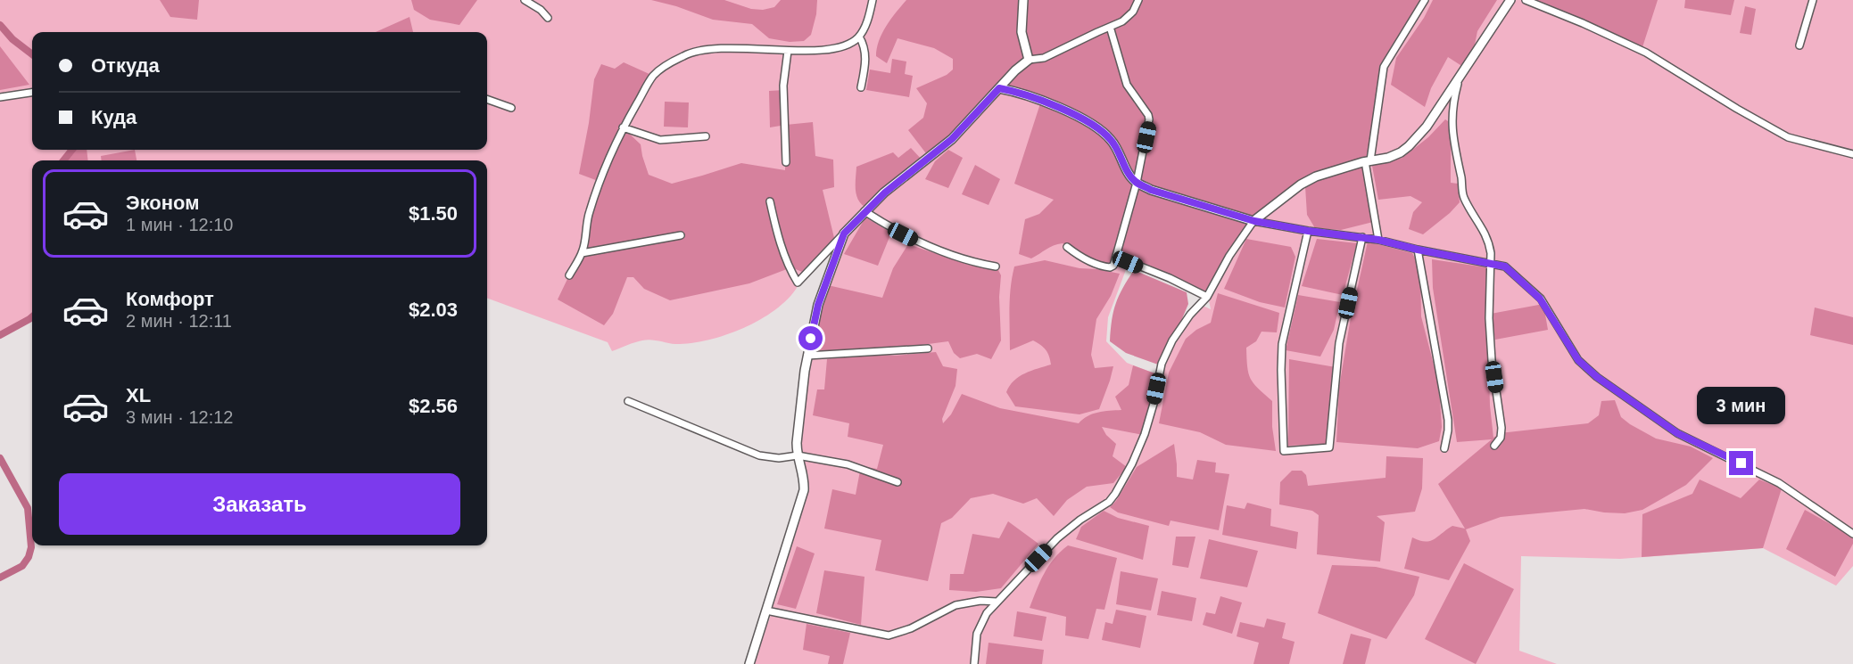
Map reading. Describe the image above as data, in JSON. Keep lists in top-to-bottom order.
{
  "page": {
    "banner": ["Откуда", "Куда"],
    "list": [
      {
        "name": "Эконом",
        "note": "1 мин · 12:10",
        "value": "$1.50"
      },
      {
        "name": "Комфорт",
        "note": "2 мин · 12:11",
        "value": "$2.03"
      },
      {
        "name": "XL",
        "note": "3 мин · 12:12",
        "value": "$2.56"
      }
    ],
    "bubble": "3 мин",
    "buttons": "Заказать"
  }
}
